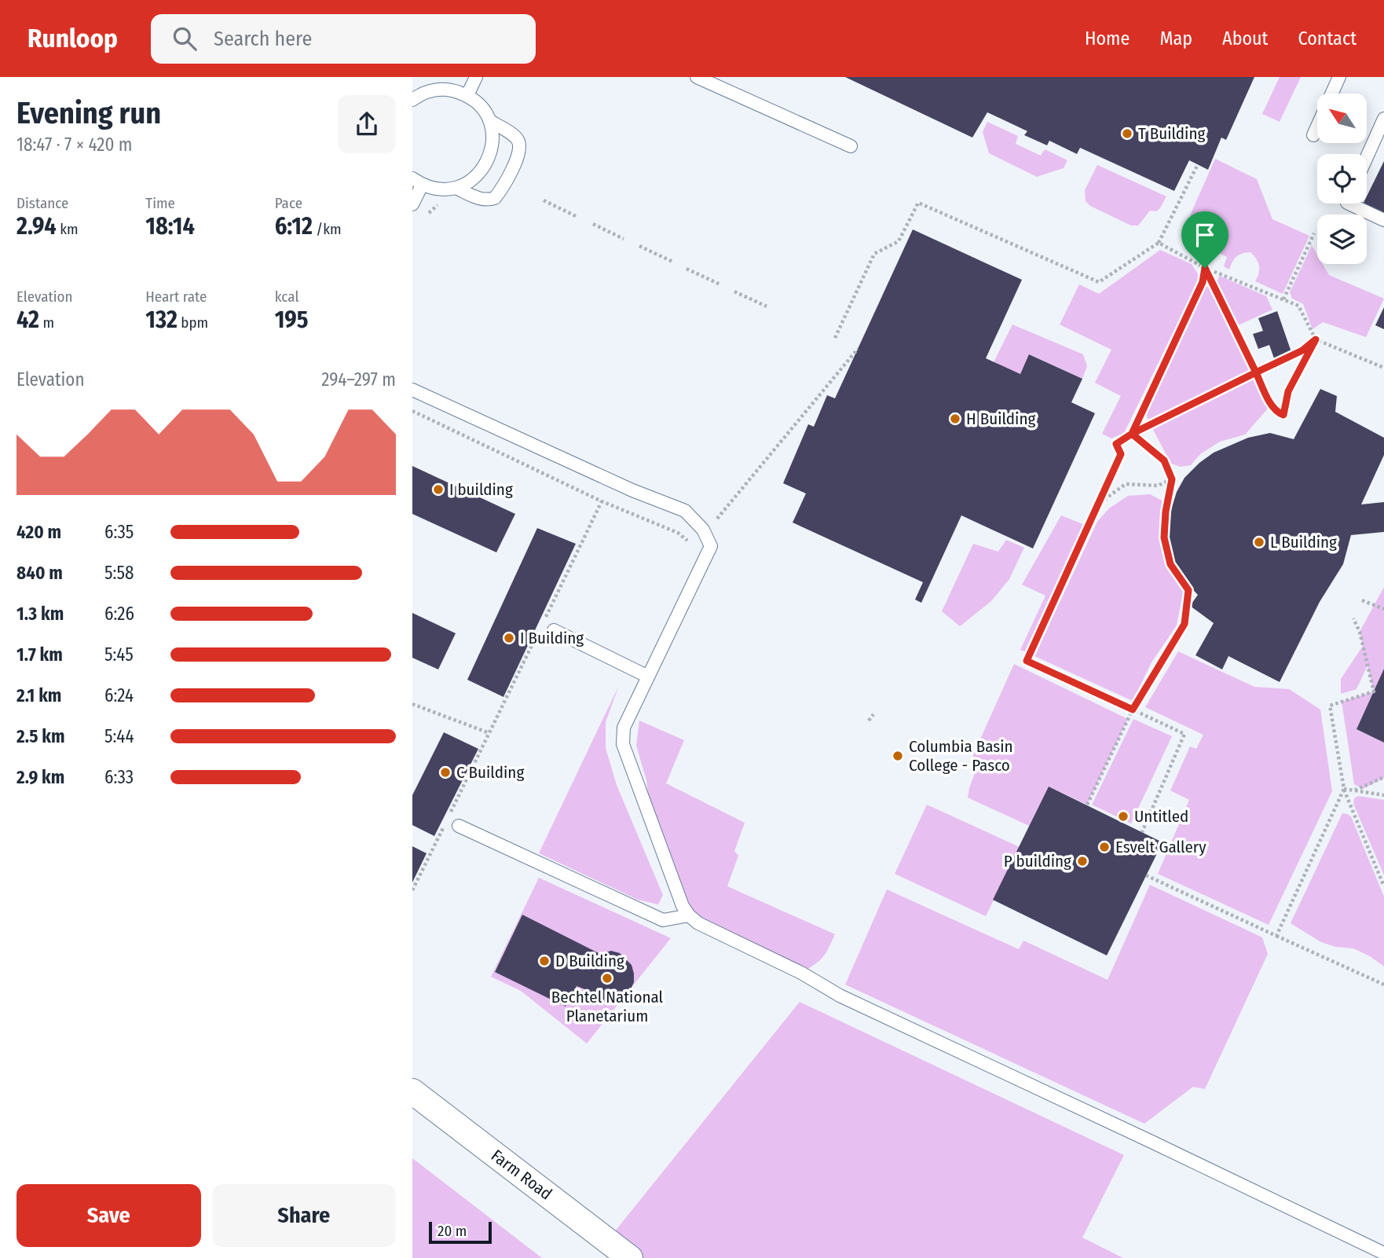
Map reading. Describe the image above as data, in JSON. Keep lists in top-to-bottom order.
{
  "streets": {
    "street": ["Farm Road"]
  },
  "places": [
    "T Building",
    "H Building",
    "I building",
    "L Building",
    "I Building",
    "Columbia Basin College - Pasco",
    "C Building",
    "Untitled",
    "Esvelt Gallery",
    "P building",
    "D Building",
    "Bechtel National Planetarium"
  ],
  "scale_bar": "20 m",
  "north": "top left",
  "page": {
    "header": "Runloop",
    "search": "Search here",
    "nav": [
      "Home",
      "Map",
      "About",
      "Contact"
    ],
    "heading": ["Evening run", "18:47 · 7 × 420 m"],
    "stats": [
      ["Distance", "2.94 km"],
      ["Time", "18:14"],
      ["Pace", "6:12 /km"],
      ["Elevation", "42 m"],
      ["Heart rate", "132 bpm"],
      ["kcal", "195"]
    ],
    "chart": ["Elevation", "294–297 m"],
    "list": [
      {
        "name": "420 m",
        "note": "6:35"
      },
      {
        "name": "840 m",
        "note": "5:58"
      },
      {
        "name": "1.3 km",
        "note": "6:26"
      },
      {
        "name": "1.7 km",
        "note": "5:45"
      },
      {
        "name": "2.1 km",
        "note": "6:24"
      },
      {
        "name": "2.5 km",
        "note": "5:44"
      },
      {
        "name": "2.9 km",
        "note": "6:33"
      }
    ],
    "buttons": ["Save", "Share"],
    "scale": "20 m"
  }
}
